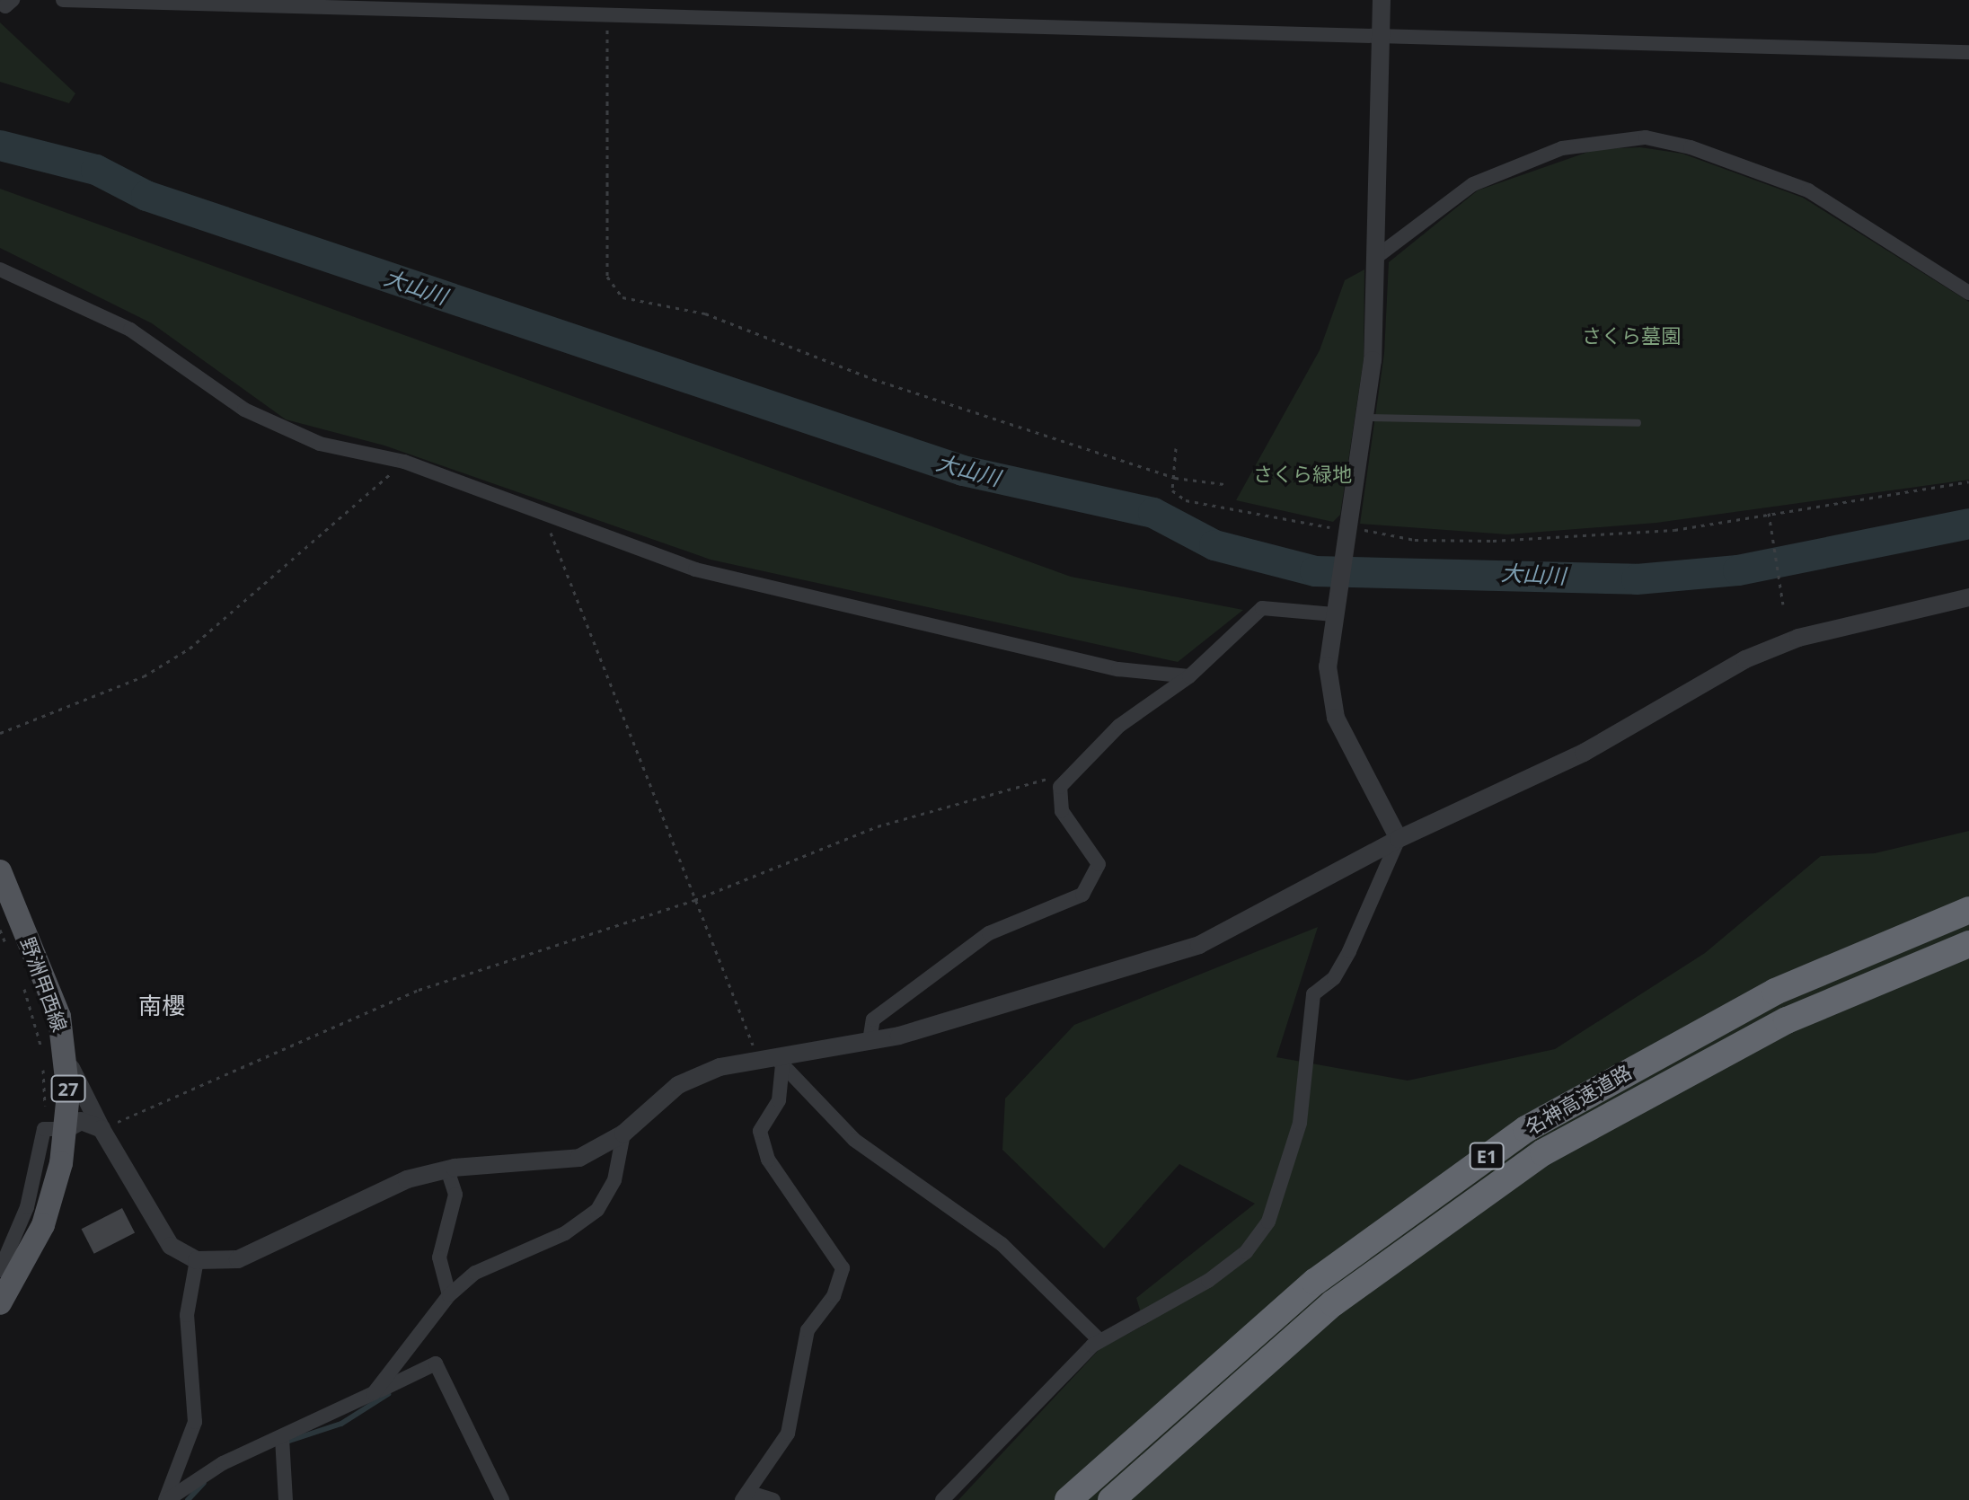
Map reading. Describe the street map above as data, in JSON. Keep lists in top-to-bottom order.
{
  "streets": {
    "highway": ["名神高速道路", "E1"],
    "main road": ["野洲甲西線", "27"]
  },
  "districts": ["南櫻"],
  "water": ["大山川"],
  "parks": ["さくら墓園", "さくら緑地"]
}
